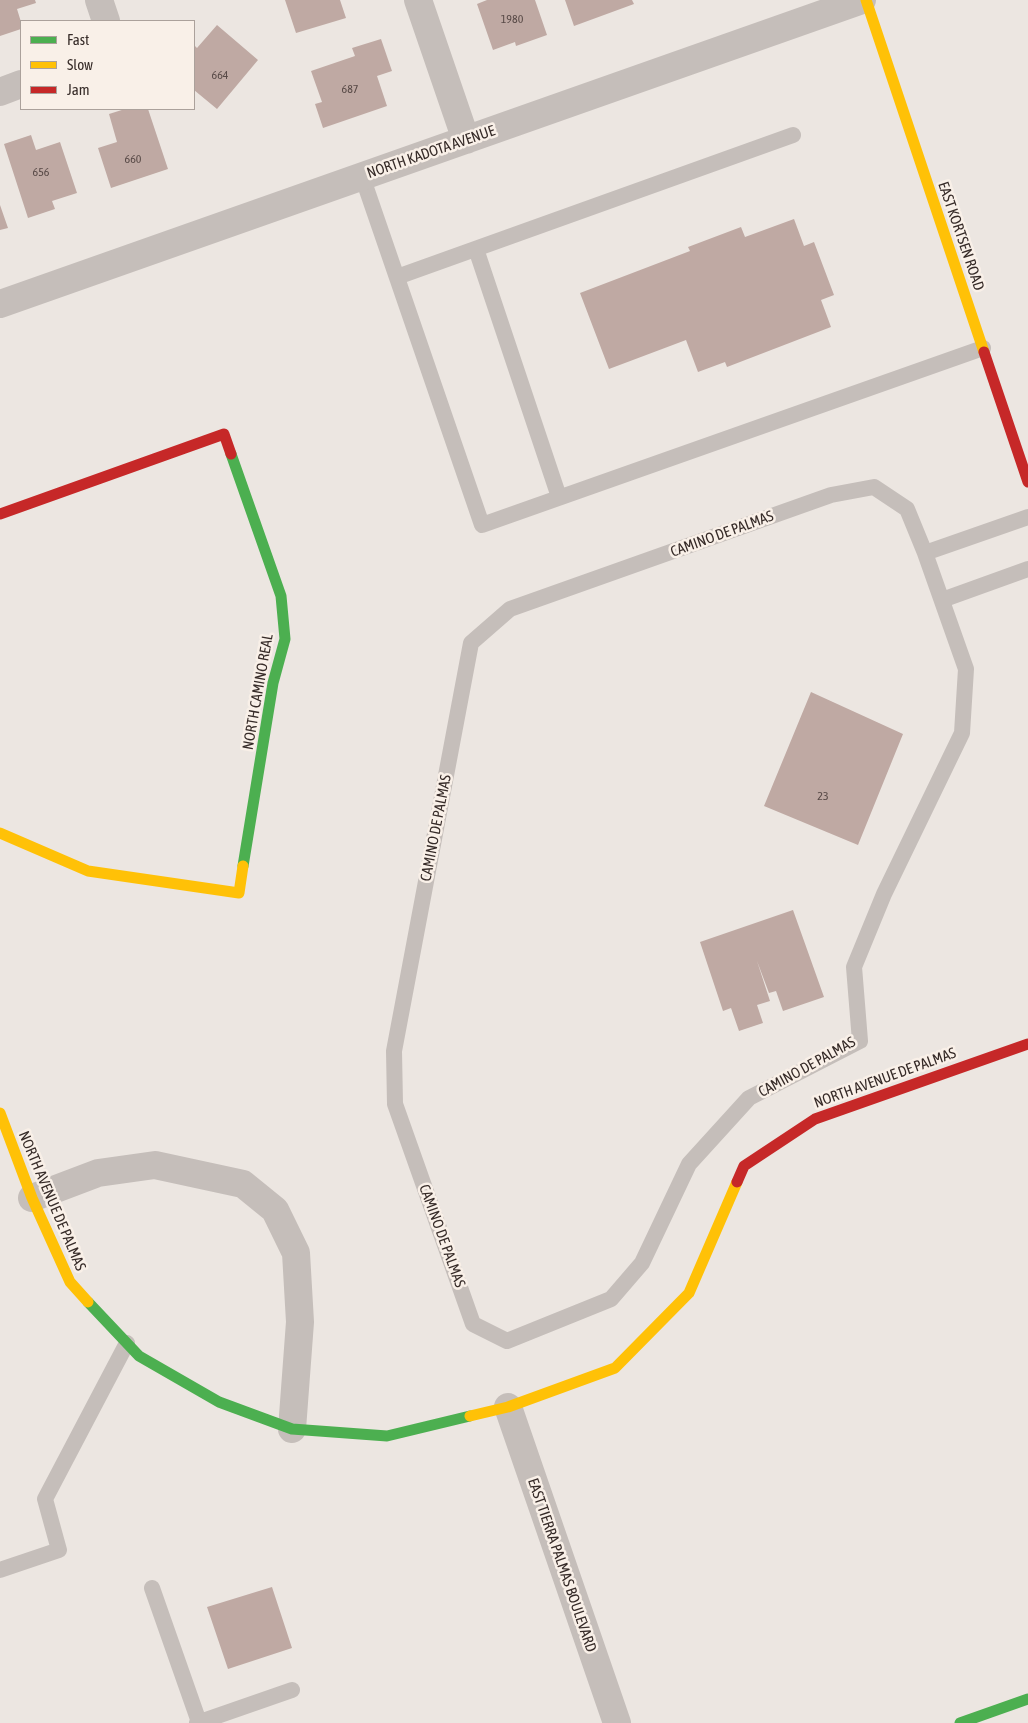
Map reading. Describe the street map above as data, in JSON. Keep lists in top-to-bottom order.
{
  "streets": {
    "street": [
      "NORTH KADOTA AVENUE",
      "EAST KORTSEN ROAD",
      "NORTH CAMINO REAL",
      "NORTH AVENUE DE PALMAS",
      "EAST TIERRA PALMAS BOULEVARD"
    ],
    "lane": ["CAMINO DE PALMAS"]
  },
  "crossings": [
    ["NORTH AVENUE DE PALMAS", "EAST TIERRA PALMAS BOULEVARD"]
  ],
  "house_numbers": [
    "1980",
    "664",
    "687",
    "660",
    "656",
    "23"
  ],
  "legend": ["Fast", "Slow", "Jam"]
}
